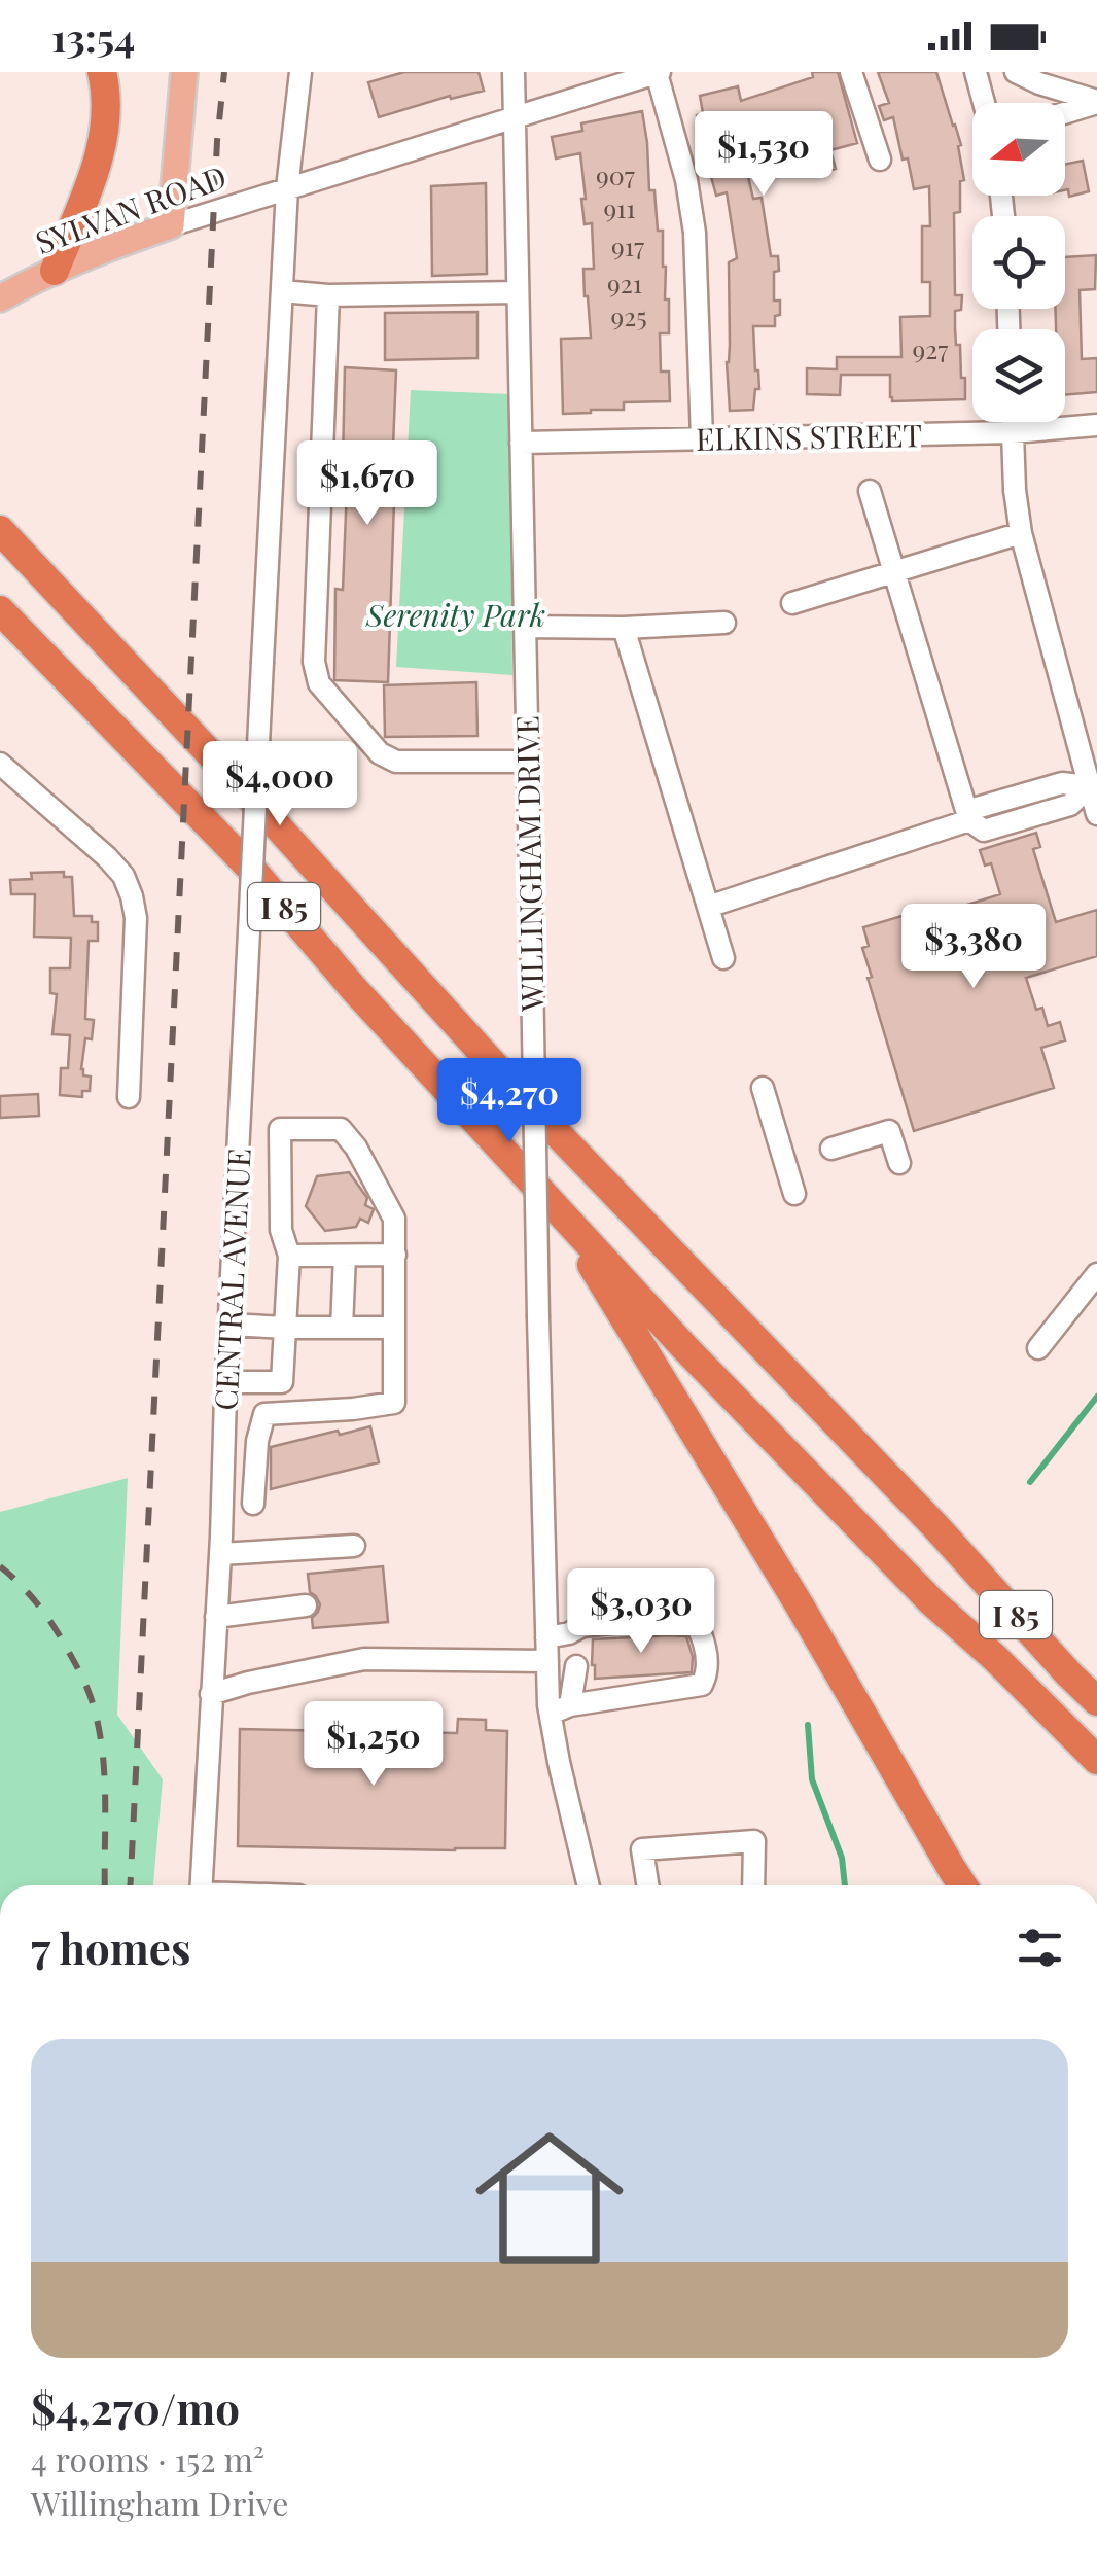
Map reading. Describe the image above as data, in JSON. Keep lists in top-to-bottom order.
{
  "streets": {
    "highway": ["I 85"],
    "main road": ["SYLVAN ROAD"],
    "street": ["ELKINS STREET", "WILLINGHAM DRIVE", "CENTRAL AVENUE"]
  },
  "crossings": [
    ["SYLVAN ROAD", "WILLINGHAM DRIVE"],
    ["SYLVAN ROAD", "CENTRAL AVENUE"],
    ["ELKINS STREET", "WILLINGHAM DRIVE"]
  ],
  "parks": ["Serenity Park"],
  "house_numbers": [
    "907",
    "911",
    "917",
    "921",
    "925",
    "927"
  ],
  "north": "left",
  "page": {
    "status": "13:54",
    "price": [
      "$1,530",
      "$1,670",
      "$4,000",
      "$3,380",
      "$4,270",
      "$3,030",
      "$1,250"
    ],
    "heading": "7 homes",
    "list": [
      {
        "name": "$4,270/mo",
        "note": "4 rooms · 152 m² · Willingham Drive"
      }
    ]
  }
}
